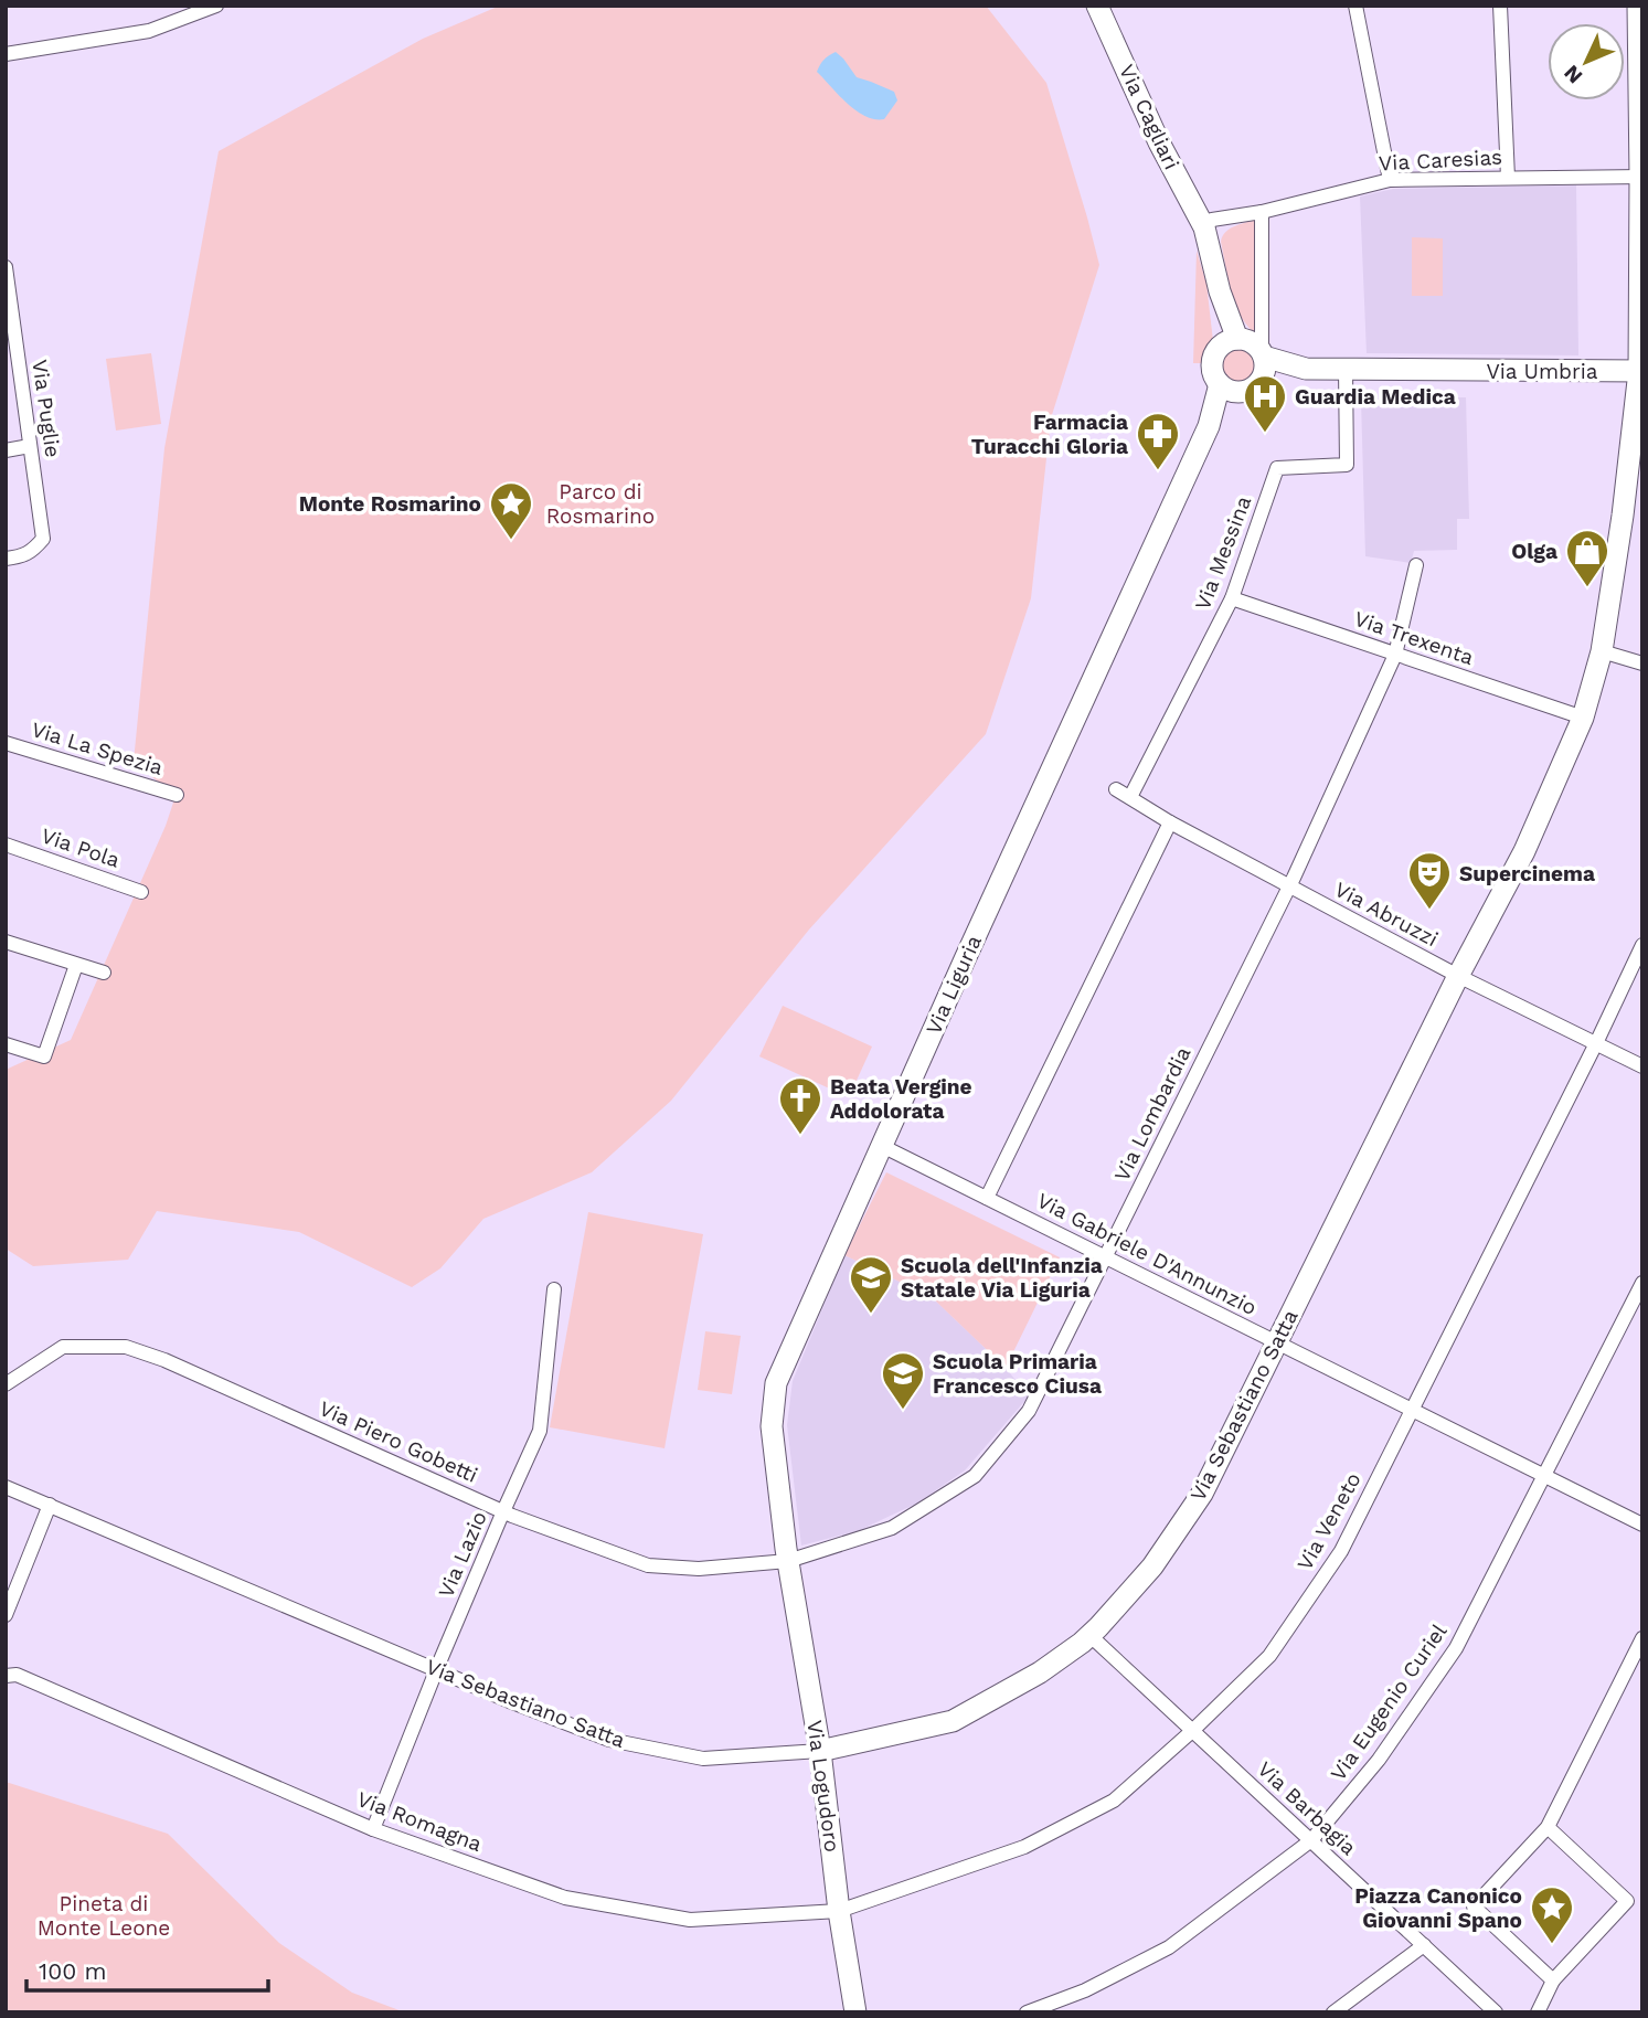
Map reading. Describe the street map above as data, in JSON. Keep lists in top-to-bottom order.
{
  "streets": {
    "street": [
      "Via Cagliari",
      "Via Caresias",
      "Via Umbria",
      "Via Puglie",
      "Via Messina",
      "Via Trexenta",
      "Via La Spezia",
      "Via Pola",
      "Via Abruzzi",
      "Via Liguria",
      "Via Lombardia",
      "Via Gabriele D'Annunzio",
      "Via Sebastiano Satta",
      "Via Piero Gobetti",
      "Via Veneto",
      "Via Lazio",
      "Via Eugenio Curiel",
      "Via Logudoro",
      "Via Barbagia",
      "Via Romagna"
    ]
  },
  "crossings": [
    ["Via Cagliari", "Via Caresias"],
    ["Via Cagliari", "Via Umbria"],
    ["Via Cagliari", "Via Liguria"],
    ["Via Caresias", "Via Sebastiano Satta"],
    ["Via Umbria", "Via Messina"],
    ["Via Umbria", "Via Liguria"],
    ["Via Umbria", "Via Sebastiano Satta"],
    ["Via Messina", "Via Trexenta"],
    ["Via Messina", "Via Abruzzi"],
    ["Via Trexenta", "Via Lombardia"],
    ["Via Trexenta", "Via Sebastiano Satta"],
    ["Via Abruzzi", "Via Lombardia"],
    ["Via Abruzzi", "Via Sebastiano Satta"],
    ["Via Abruzzi", "Via Veneto"],
    ["Via Liguria", "Via Lombardia"],
    ["Via Liguria", "Via Gabriele D'Annunzio"],
    ["Via Liguria", "Via Piero Gobetti"],
    ["Via Liguria", "Via Logudoro"],
    ["Via Lombardia", "Via Gabriele D'Annunzio"],
    ["Via Lombardia", "Via Piero Gobetti"],
    ["Via Lombardia", "Via Logudoro"],
    ["Via Gabriele D'Annunzio", "Via Sebastiano Satta"],
    ["Via Gabriele D'Annunzio", "Via Veneto"],
    ["Via Gabriele D'Annunzio", "Via Eugenio Curiel"],
    ["Via Sebastiano Satta", "Via Lazio"],
    ["Via Sebastiano Satta", "Via Logudoro"],
    ["Via Sebastiano Satta", "Via Barbagia"],
    ["Via Piero Gobetti", "Via Lazio"],
    ["Via Piero Gobetti", "Via Logudoro"],
    ["Via Veneto", "Via Logudoro"],
    ["Via Veneto", "Via Barbagia"],
    ["Via Veneto", "Via Romagna"],
    ["Via Lazio", "Via Romagna"],
    ["Via Eugenio Curiel", "Via Barbagia"],
    ["Via Logudoro", "Via Romagna"]
  ],
  "parks": ["Parco di Rosmarino", "Pineta di Monte Leone"],
  "places": {
    "hospital": ["Guardia Medica"],
    "pharmacy": ["Farmacia Turacchi Gloria"],
    "place": ["Monte Rosmarino", "Piazza Canonico Giovanni Spano"],
    "shop": ["Olga"],
    "theatre": ["Supercinema"],
    "church": ["Beata Vergine Addolorata"],
    "school or university": ["Scuola dell'Infanzia Statale Via Liguria", "Scuola Primaria Francesco Ciusa"]
  },
  "scale_bar": "100 m",
  "north": "bottom left"
}
